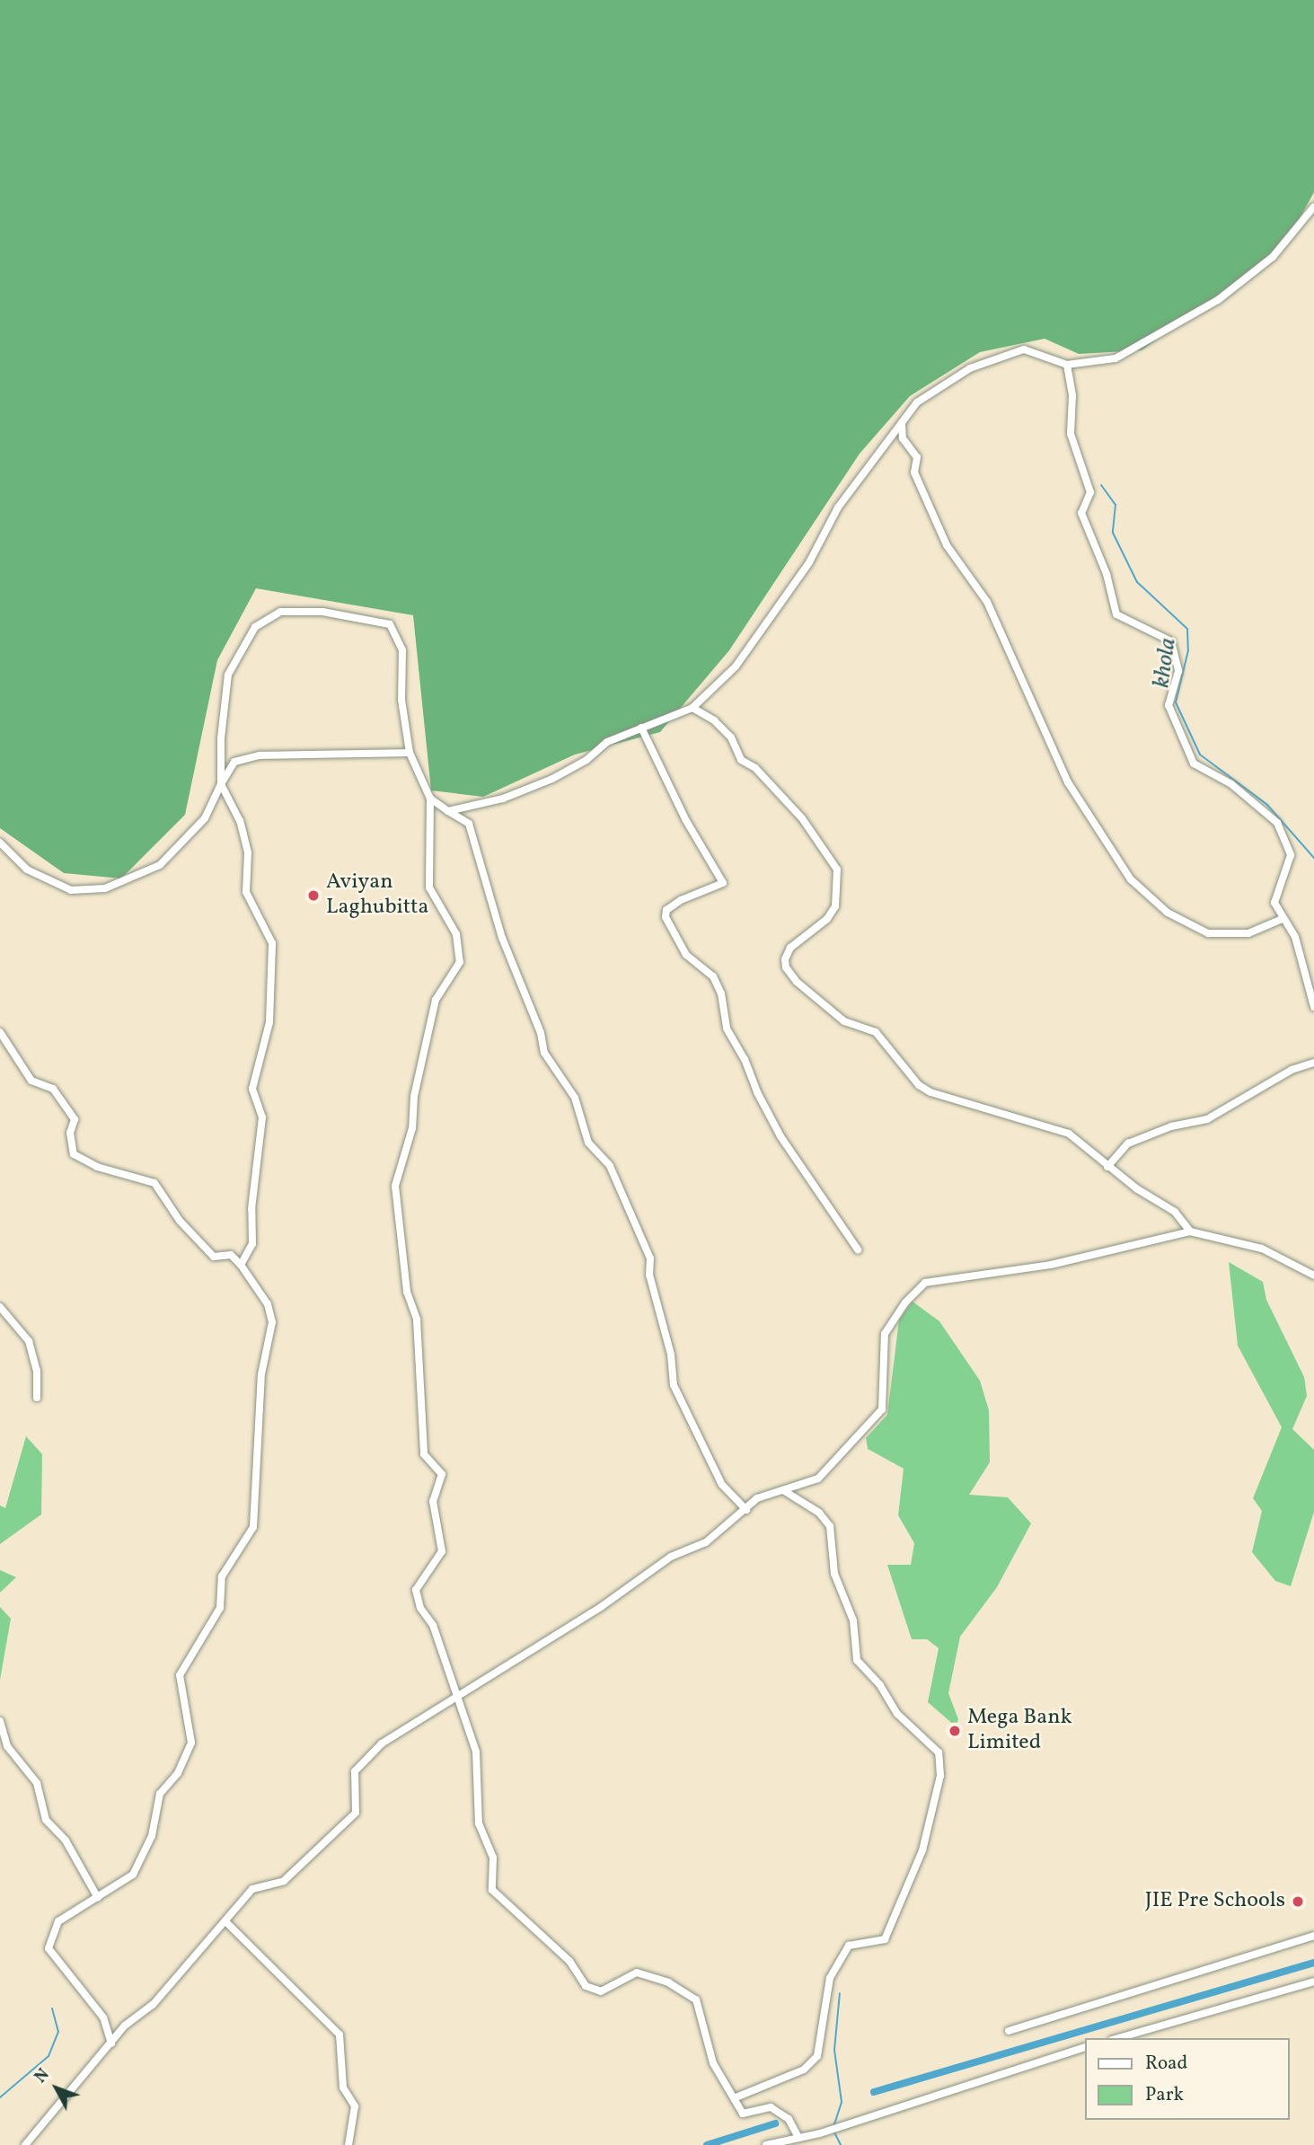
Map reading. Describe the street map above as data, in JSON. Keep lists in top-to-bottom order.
{
  "water": ["khola"],
  "places": ["Aviyan Laghubitta", "Mega Bank Limited", "JIE Pre Schools"],
  "legend": ["Road", "Park"],
  "north": "top left"
}
